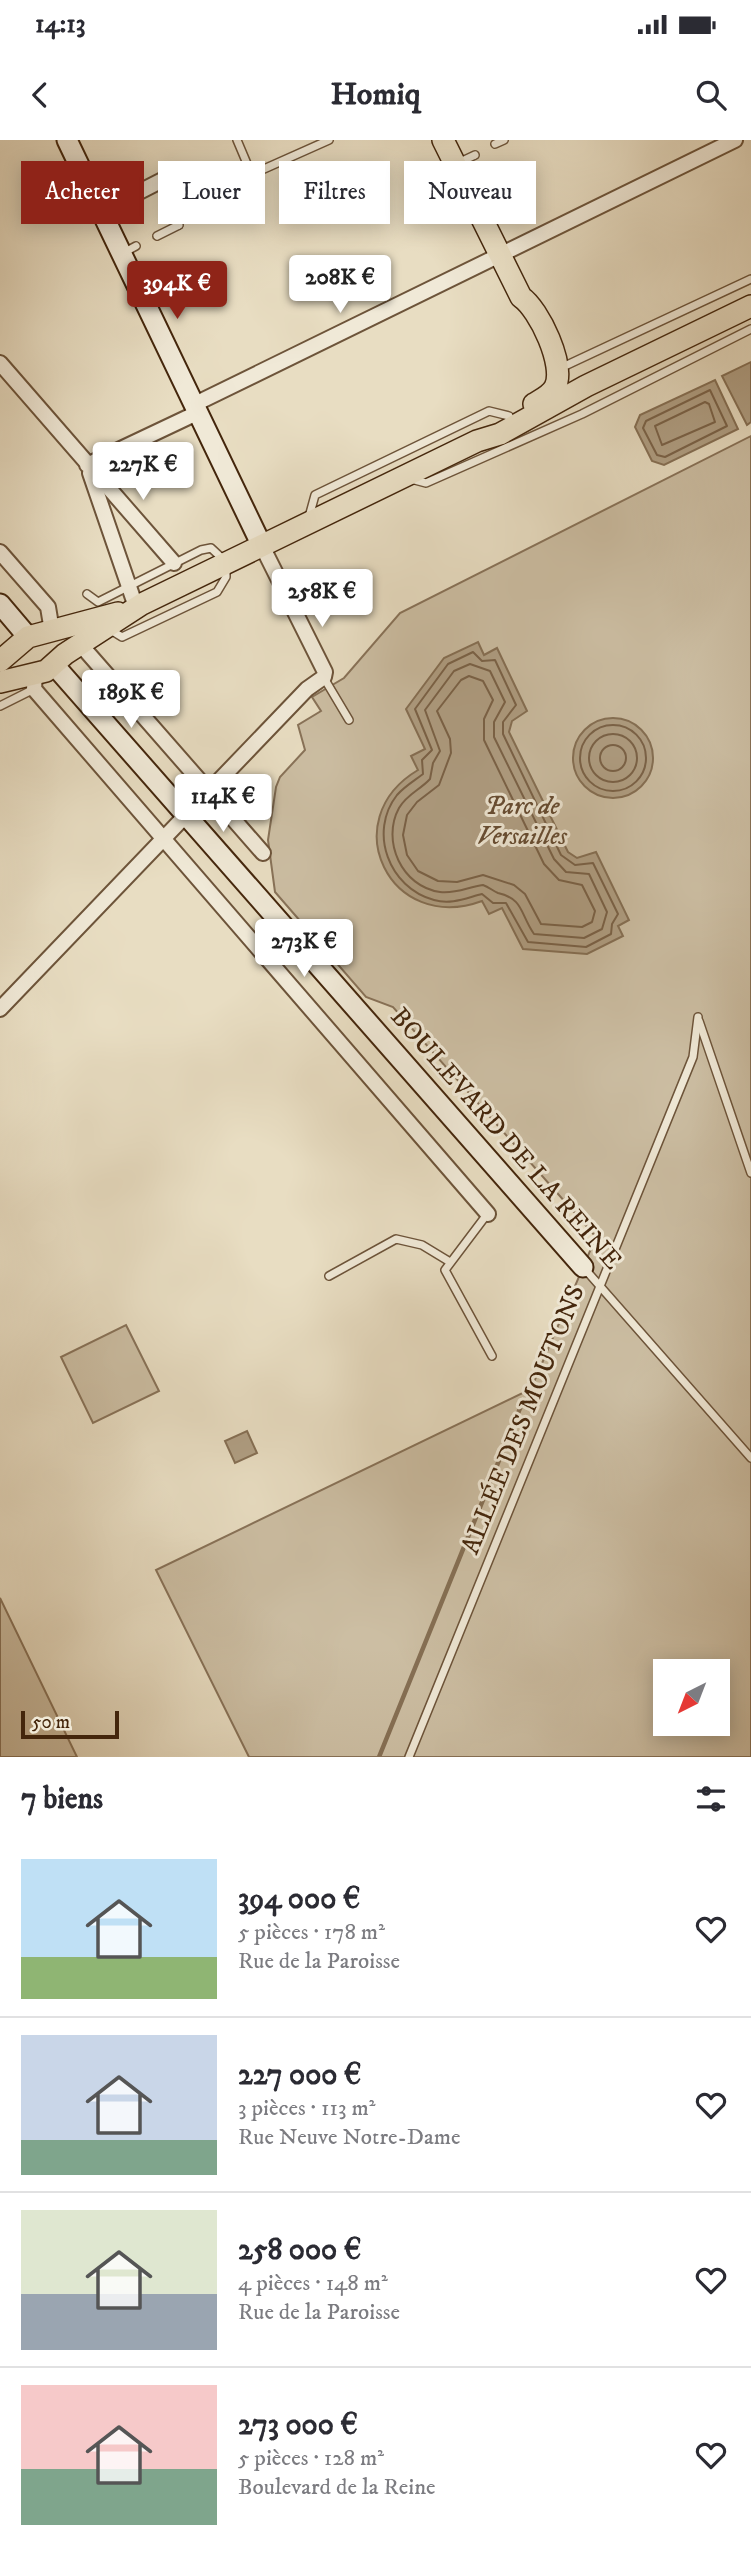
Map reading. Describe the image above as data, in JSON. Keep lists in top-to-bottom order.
{
  "streets": {
    "main road": ["BOULEVARD DE LA REINE"],
    "lane": ["ALLÉE DES MOUTONS"]
  },
  "crossings": [
    ["BOULEVARD DE LA REINE", "ALLÉE DES MOUTONS"]
  ],
  "parks": ["Parc de Versailles"],
  "scale_bar": "50 m",
  "north": "bottom left",
  "page": {
    "status": "14:13",
    "header": "Homiq",
    "chip": [
      "Acheter",
      "Louer",
      "Filtres",
      "Nouveau"
    ],
    "price": [
      "208K €",
      "394K €",
      "227K €",
      "258K €",
      "189K €",
      "114K €",
      "273K €"
    ],
    "scale": "50 m",
    "heading": "7 biens",
    "list": [
      {
        "name": "394 000 €",
        "note": "5 pièces · 178 m² · Rue de la Paroisse"
      },
      {
        "name": "227 000 €",
        "note": "3 pièces · 113 m² · Rue Neuve Notre-Dame"
      },
      {
        "name": "258 000 €",
        "note": "4 pièces · 148 m² · Rue de la Paroisse"
      },
      {
        "name": "273 000 €",
        "note": "5 pièces · 128 m² · Boulevard de la Reine"
      }
    ]
  }
}
